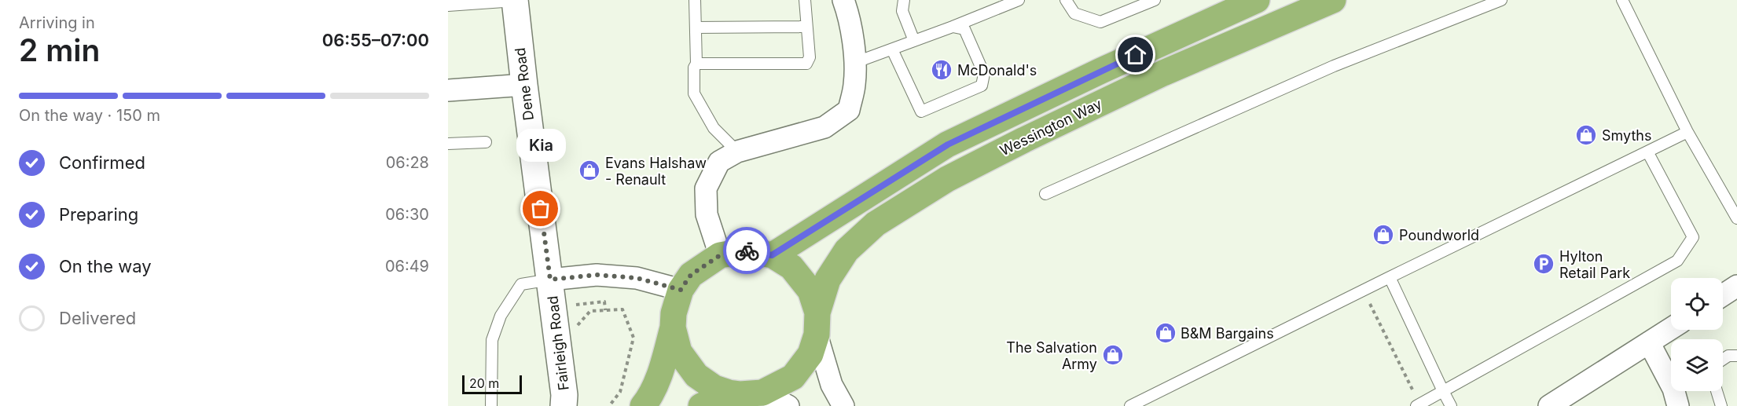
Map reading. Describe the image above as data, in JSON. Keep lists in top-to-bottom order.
{
  "streets": {
    "highway": ["Wessington Way"],
    "street": ["Dene Road", "Fairleigh Road"]
  },
  "crossings": [
    ["Dene Road", "Fairleigh Road"]
  ],
  "places": {
    "restaurant": ["McDonald's"],
    "shop": [
      "Smyths",
      "Evans Halshaw - Renault",
      "Poundworld",
      "B&M Bargains",
      "The Salvation Army"
    ],
    "other": ["Kia"],
    "parking": ["Hylton Retail Park"]
  },
  "scale_bar": "20 m",
  "page": {
    "heading": ["2 min", "Arriving in", "06:55–07:00"],
    "bar": "On the way · 150 m",
    "bubble": "Kia",
    "list": [
      ["Confirmed", "06:28"],
      ["Preparing", "06:30"],
      ["On the way", "06:49"],
      "Delivered"
    ],
    "scale": "20 m"
  }
}
